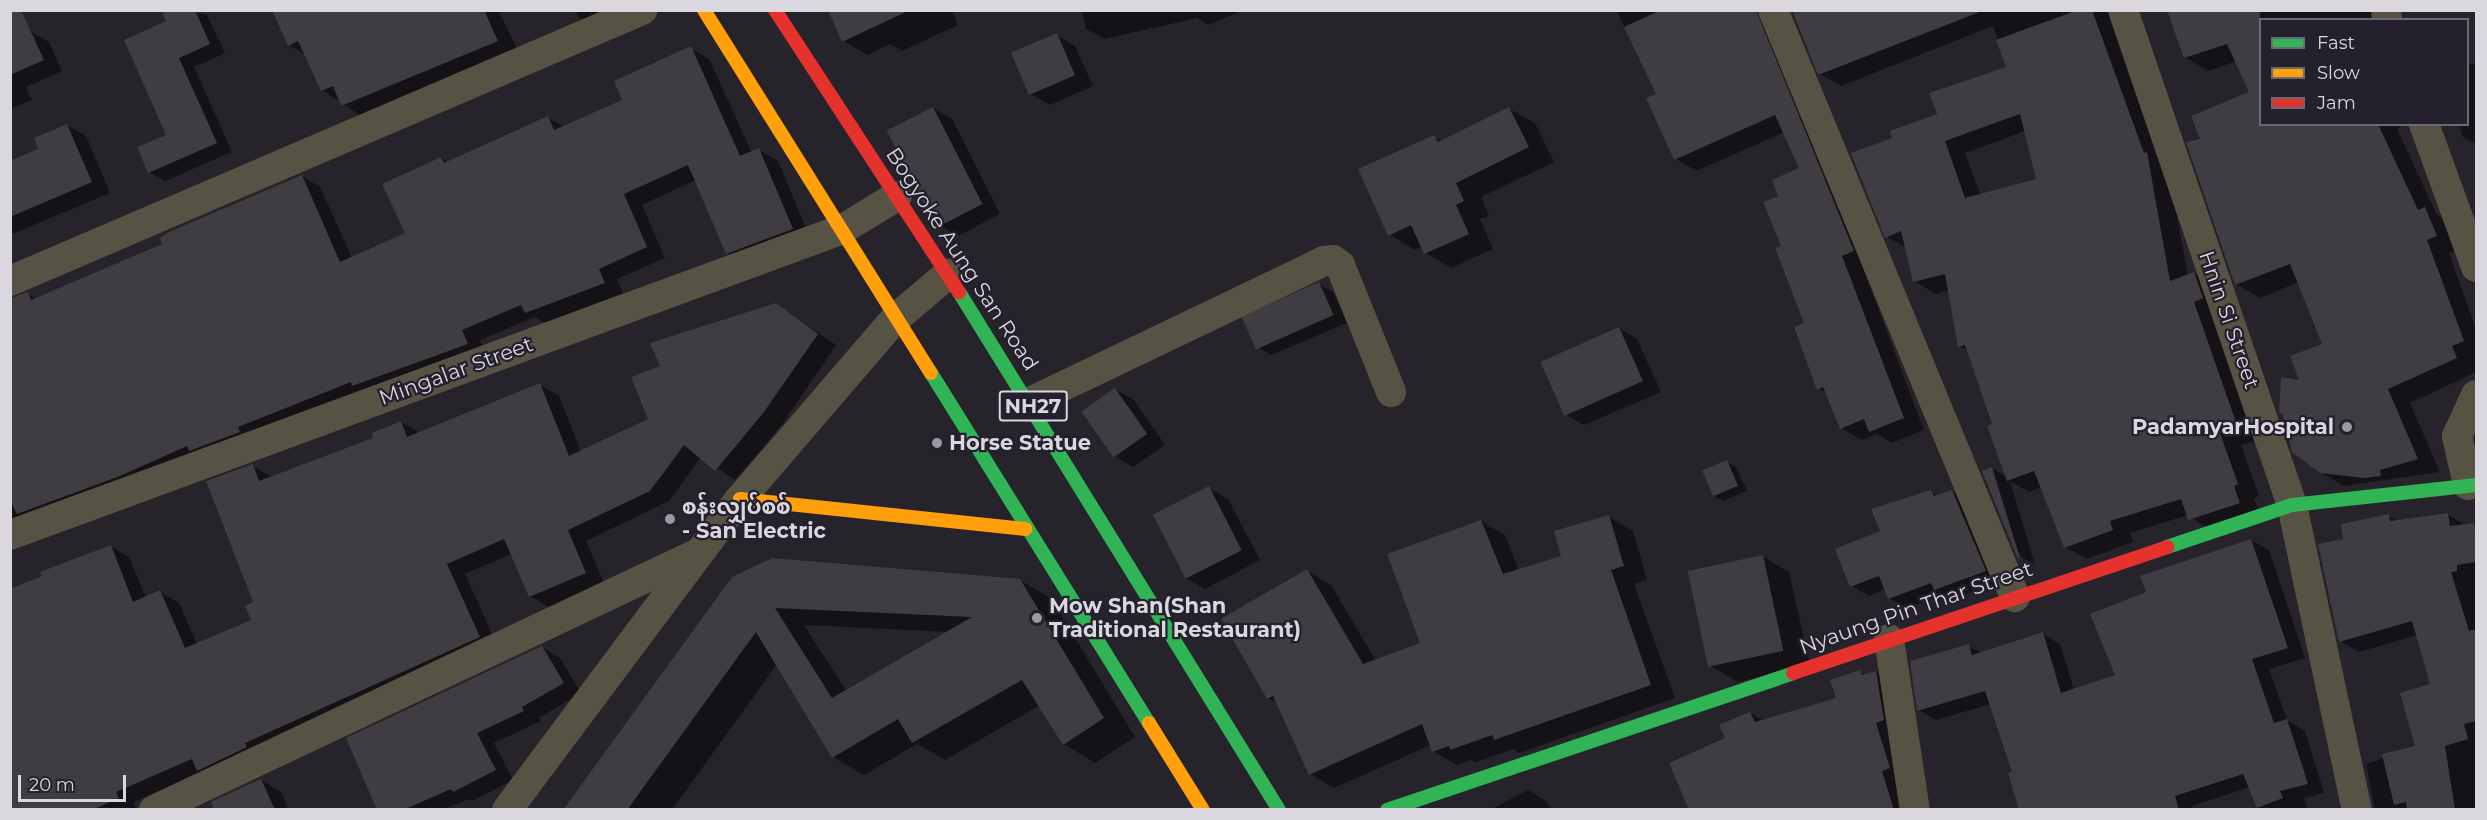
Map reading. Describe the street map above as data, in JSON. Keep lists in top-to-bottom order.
{
  "streets": {
    "main road": ["Bogyoke Aung San Road", "NH27", "Nyaung Pin Thar Street"],
    "street": ["Hnin Si Street", "Mingalar Street"]
  },
  "crossings": [
    ["Bogyoke Aung San Road", "Mingalar Street"],
    ["Hnin Si Street", "Nyaung Pin Thar Street"]
  ],
  "places": [
    "PadamyarHospital",
    "Horse Statue",
    "စန်းလျှပ်စစ် - San Electric",
    "Mow Shan(Shan Traditional Restaurant)"
  ],
  "legend": ["Fast", "Slow", "Jam"],
  "scale_bar": "20 m"
}
